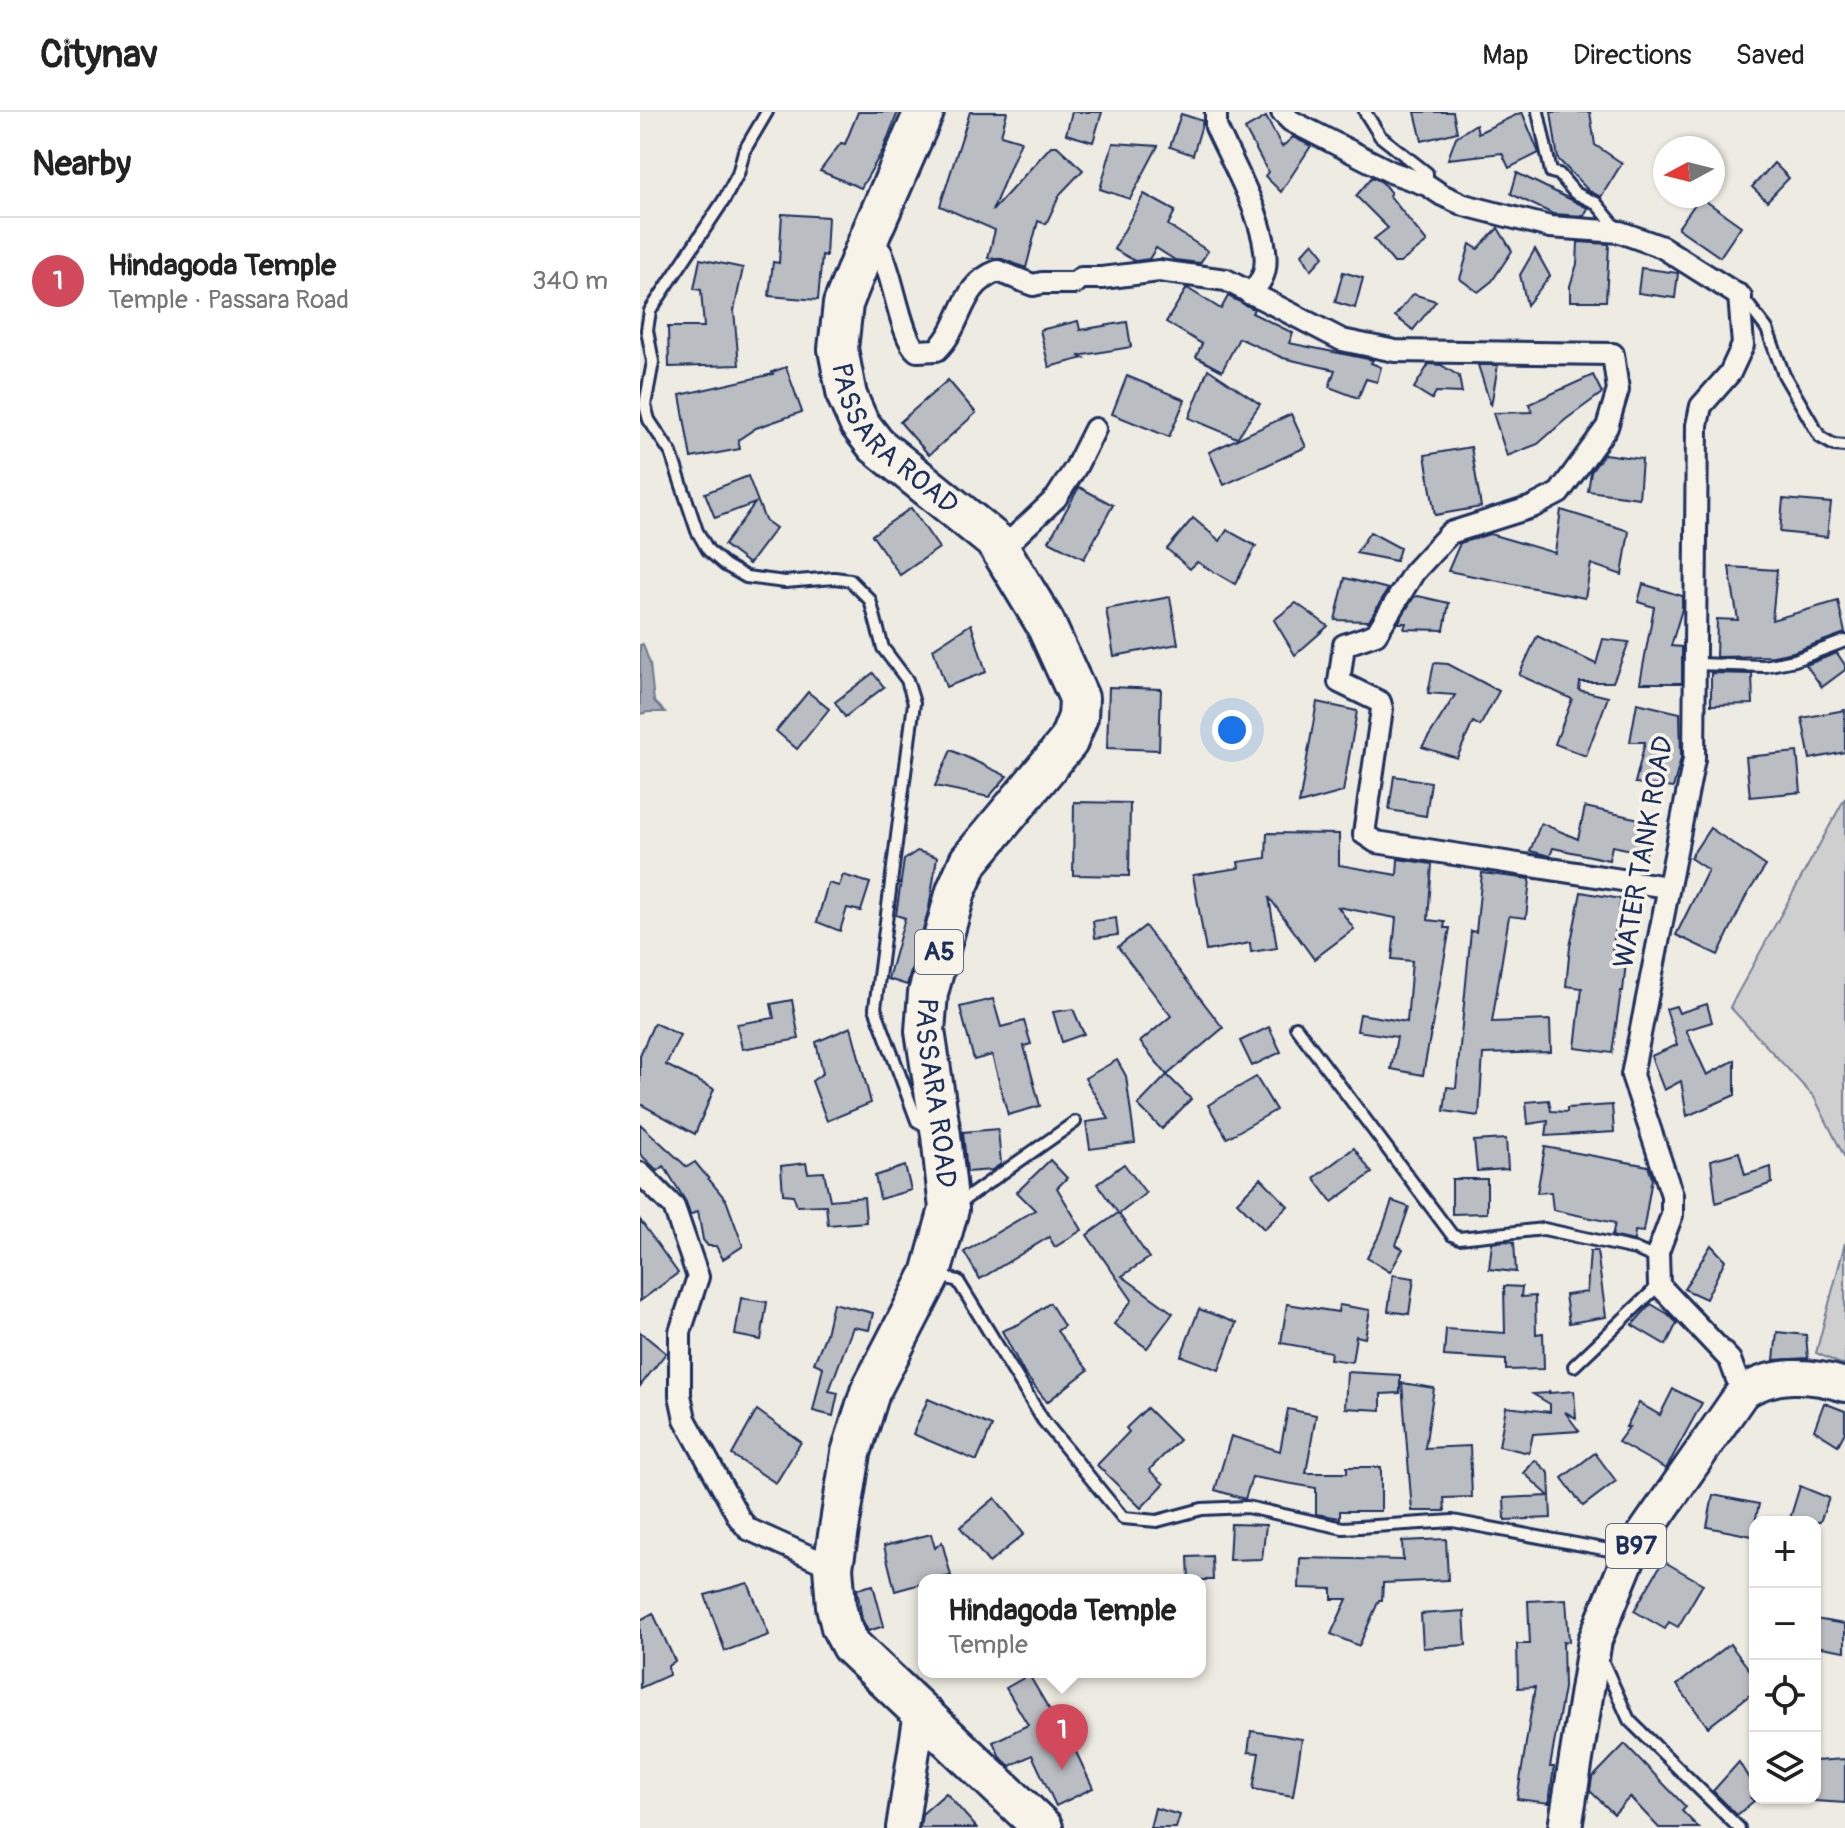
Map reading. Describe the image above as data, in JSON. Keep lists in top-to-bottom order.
{
  "streets": {
    "highway": ["PASSARA ROAD", "A5"],
    "main road": ["B97"],
    "street": ["WATER TANK ROAD"]
  },
  "north": "left",
  "page": {
    "header": "Citynav",
    "nav": ["Map", "Directions", "Saved"],
    "heading": "Nearby",
    "list": [
      {
        "mark": "1",
        "name": "Hindagoda Temple",
        "note": "Temple · Passara Road",
        "value": "340 m"
      }
    ],
    "map_buttons": ["+", "−"],
    "popup": ["Hindagoda Temple", "Temple"],
    "pins": "1"
  }
}
